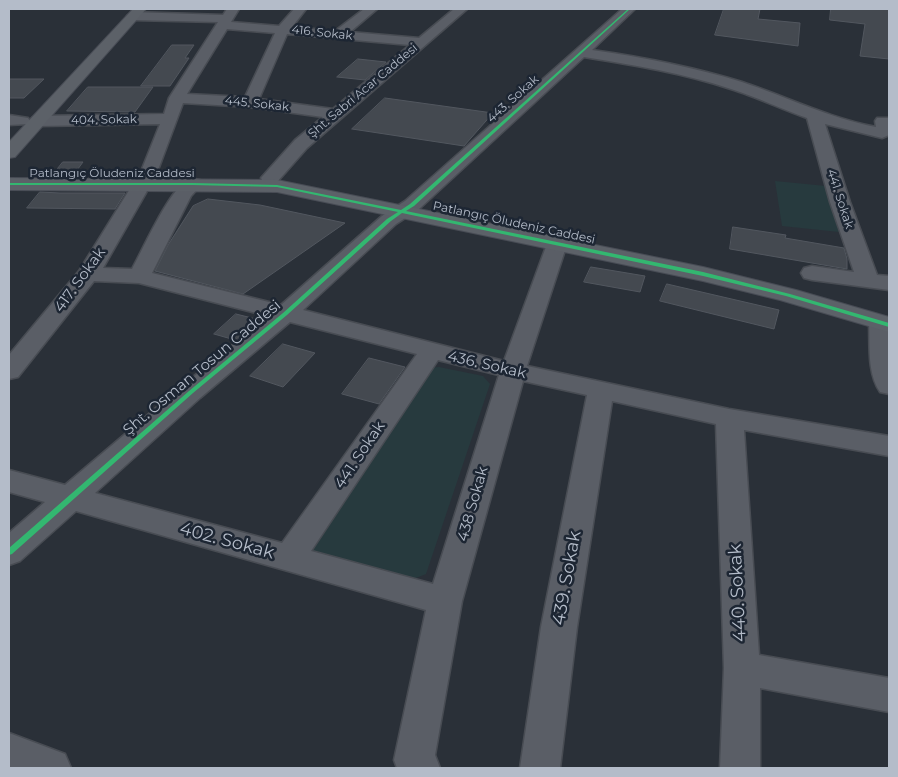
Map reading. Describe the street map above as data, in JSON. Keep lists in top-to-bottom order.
{
  "streets": {
    "main road": ["Patlangıç Öludeniz Caddesi"],
    "street": [
      "416. Sokak",
      "Şht. Sabri Acar Caddesi",
      "443. Sokak",
      "445. Sokak",
      "404. Sokak",
      "441. Sokak",
      "417. Sokak",
      "436. Sokak",
      "Şht. Osman Tosun Caddesi",
      "438 Sokak",
      "402. Sokak",
      "439. Sokak",
      "440. Sokak"
    ]
  },
  "crossings": [
    ["416. Sokak", "Şht. Sabri Acar Caddesi"],
    ["416. Sokak", "417. Sokak"],
    ["Şht. Sabri Acar Caddesi", "445. Sokak"],
    ["Şht. Sabri Acar Caddesi", "Patlangıç Öludeniz Caddesi"],
    ["443. Sokak", "Patlangıç Öludeniz Caddesi"],
    ["443. Sokak", "Şht. Osman Tosun Caddesi"],
    ["445. Sokak", "417. Sokak"],
    ["404. Sokak", "417. Sokak"],
    ["Patlangıç Öludeniz Caddesi", "417. Sokak"],
    ["Patlangıç Öludeniz Caddesi", "Şht. Osman Tosun Caddesi"],
    ["Patlangıç Öludeniz Caddesi", "438 Sokak"],
    ["441. Sokak", "436. Sokak"],
    ["441. Sokak", "402. Sokak"],
    ["417. Sokak", "436. Sokak"],
    ["436. Sokak", "Şht. Osman Tosun Caddesi"],
    ["436. Sokak", "438 Sokak"],
    ["436. Sokak", "439. Sokak"],
    ["436. Sokak", "440. Sokak"],
    ["Şht. Osman Tosun Caddesi", "402. Sokak"],
    ["438 Sokak", "402. Sokak"]
  ]
}
